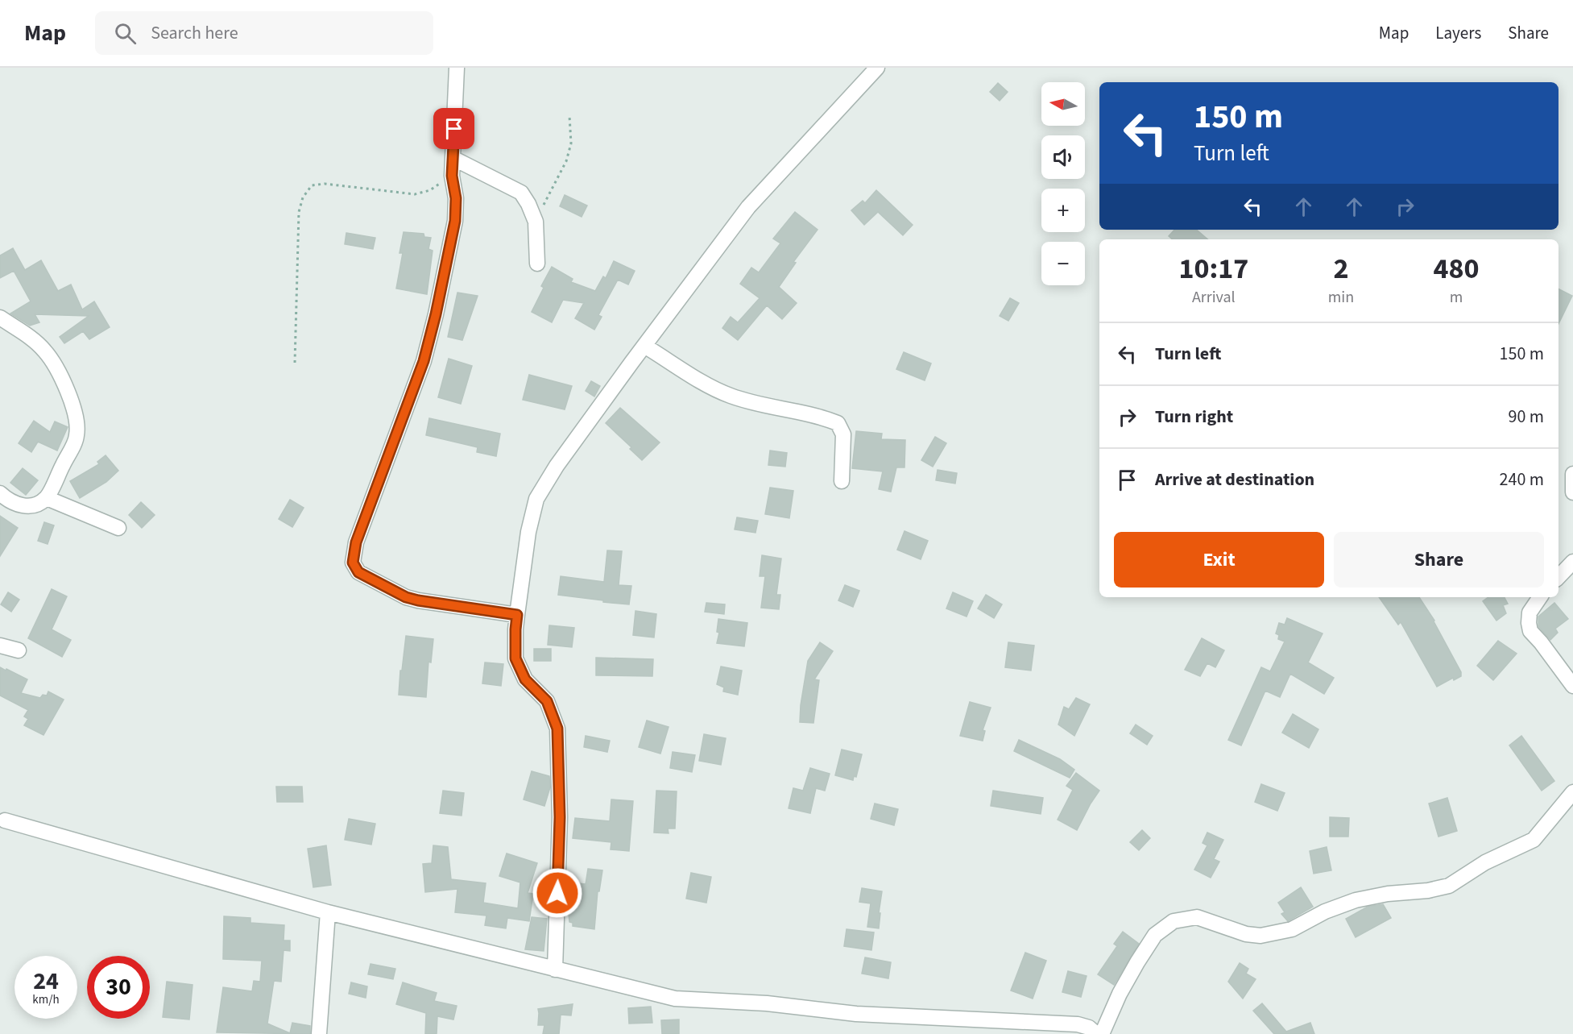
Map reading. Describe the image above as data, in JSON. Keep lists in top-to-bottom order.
{
  "north": "left",
  "page": {
    "header": "Map",
    "search": "Search here",
    "nav": ["Map", "Layers", "Share"],
    "map_buttons": ["+", "−"],
    "turn": ["150 m", "Turn left"],
    "eta": [
      "10:17",
      "Arrival",
      "2",
      "min",
      "480",
      "m"
    ],
    "list": [
      {
        "name": "Turn left",
        "value": "150 m"
      },
      {
        "name": "Turn right",
        "value": "90 m"
      },
      {
        "name": "Arrive at destination",
        "value": "240 m"
      }
    ],
    "buttons": ["Exit", "Share"],
    "speed": "24 km/h",
    "limit": "30"
  }
}
